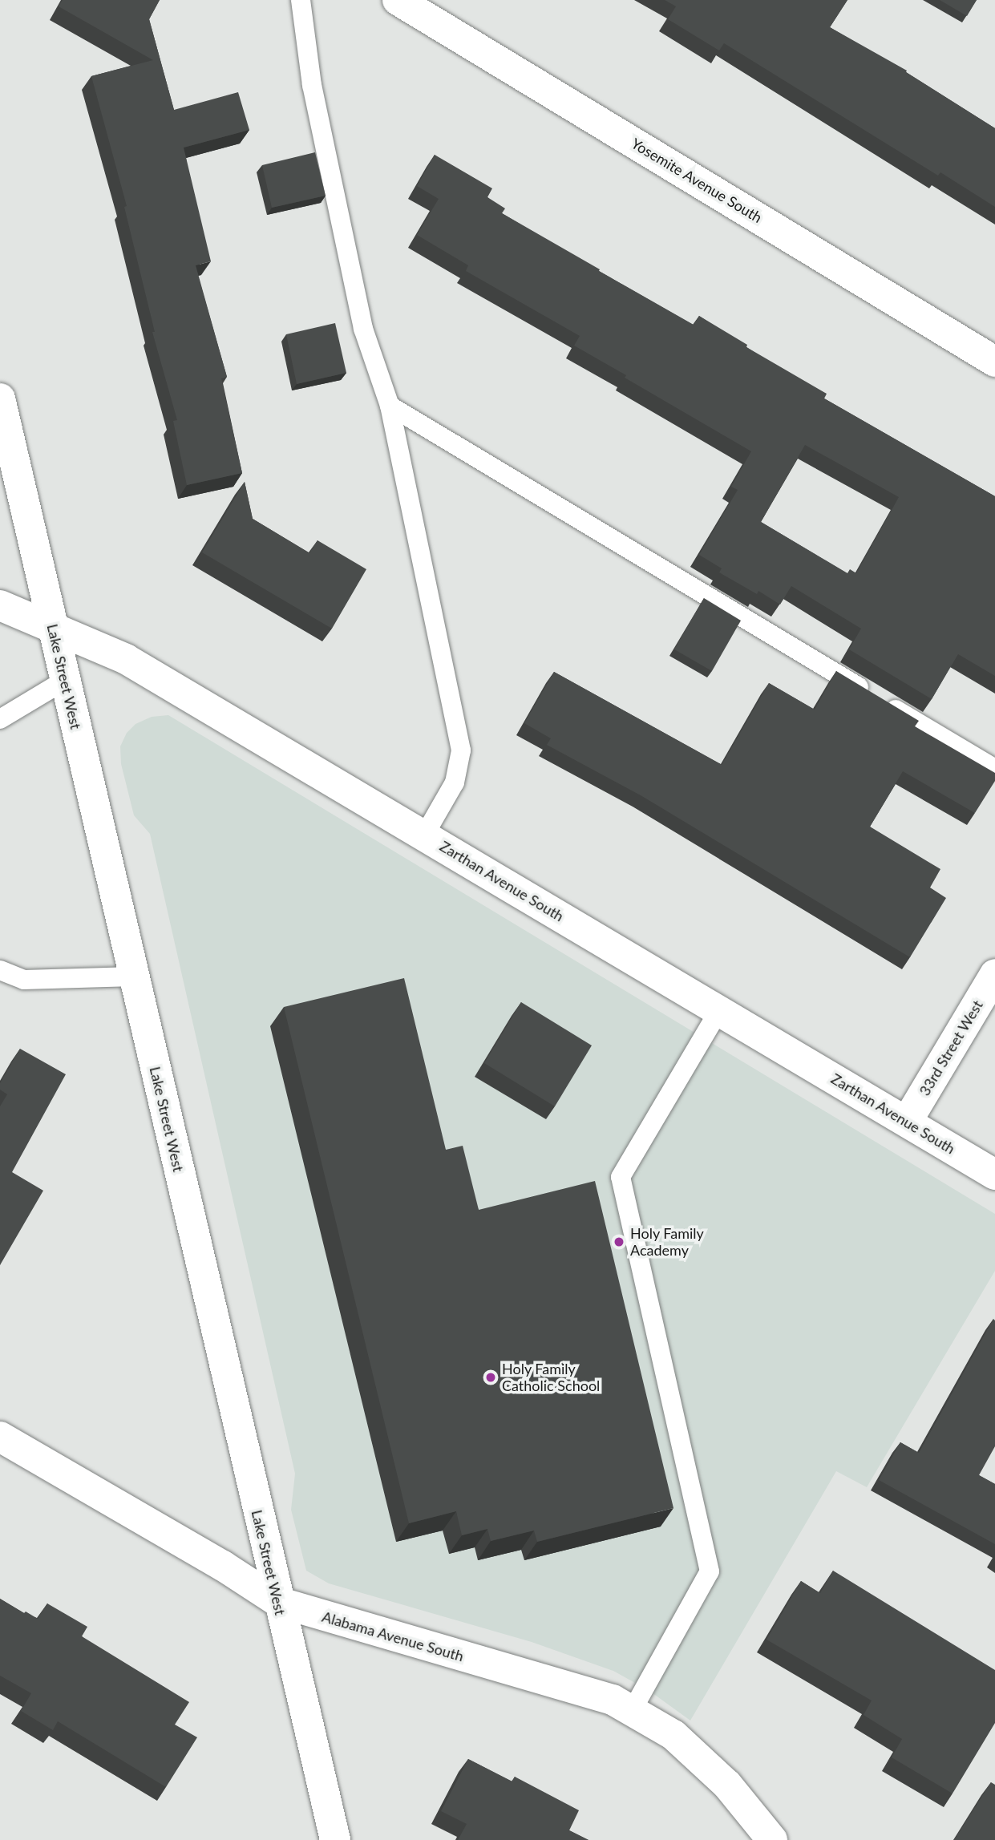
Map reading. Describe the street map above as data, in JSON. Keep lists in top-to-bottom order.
{
  "streets": {
    "street": [
      "Yosemite Avenue South",
      "Lake Street West",
      "Zarthan Avenue South",
      "33rd Street West",
      "Alabama Avenue South"
    ]
  },
  "crossings": [
    ["Lake Street West", "Zarthan Avenue South"],
    ["Lake Street West", "Alabama Avenue South"],
    ["Zarthan Avenue South", "33rd Street West"]
  ],
  "places": ["Holy Family Academy", "Holy Family Catholic School"]
}
